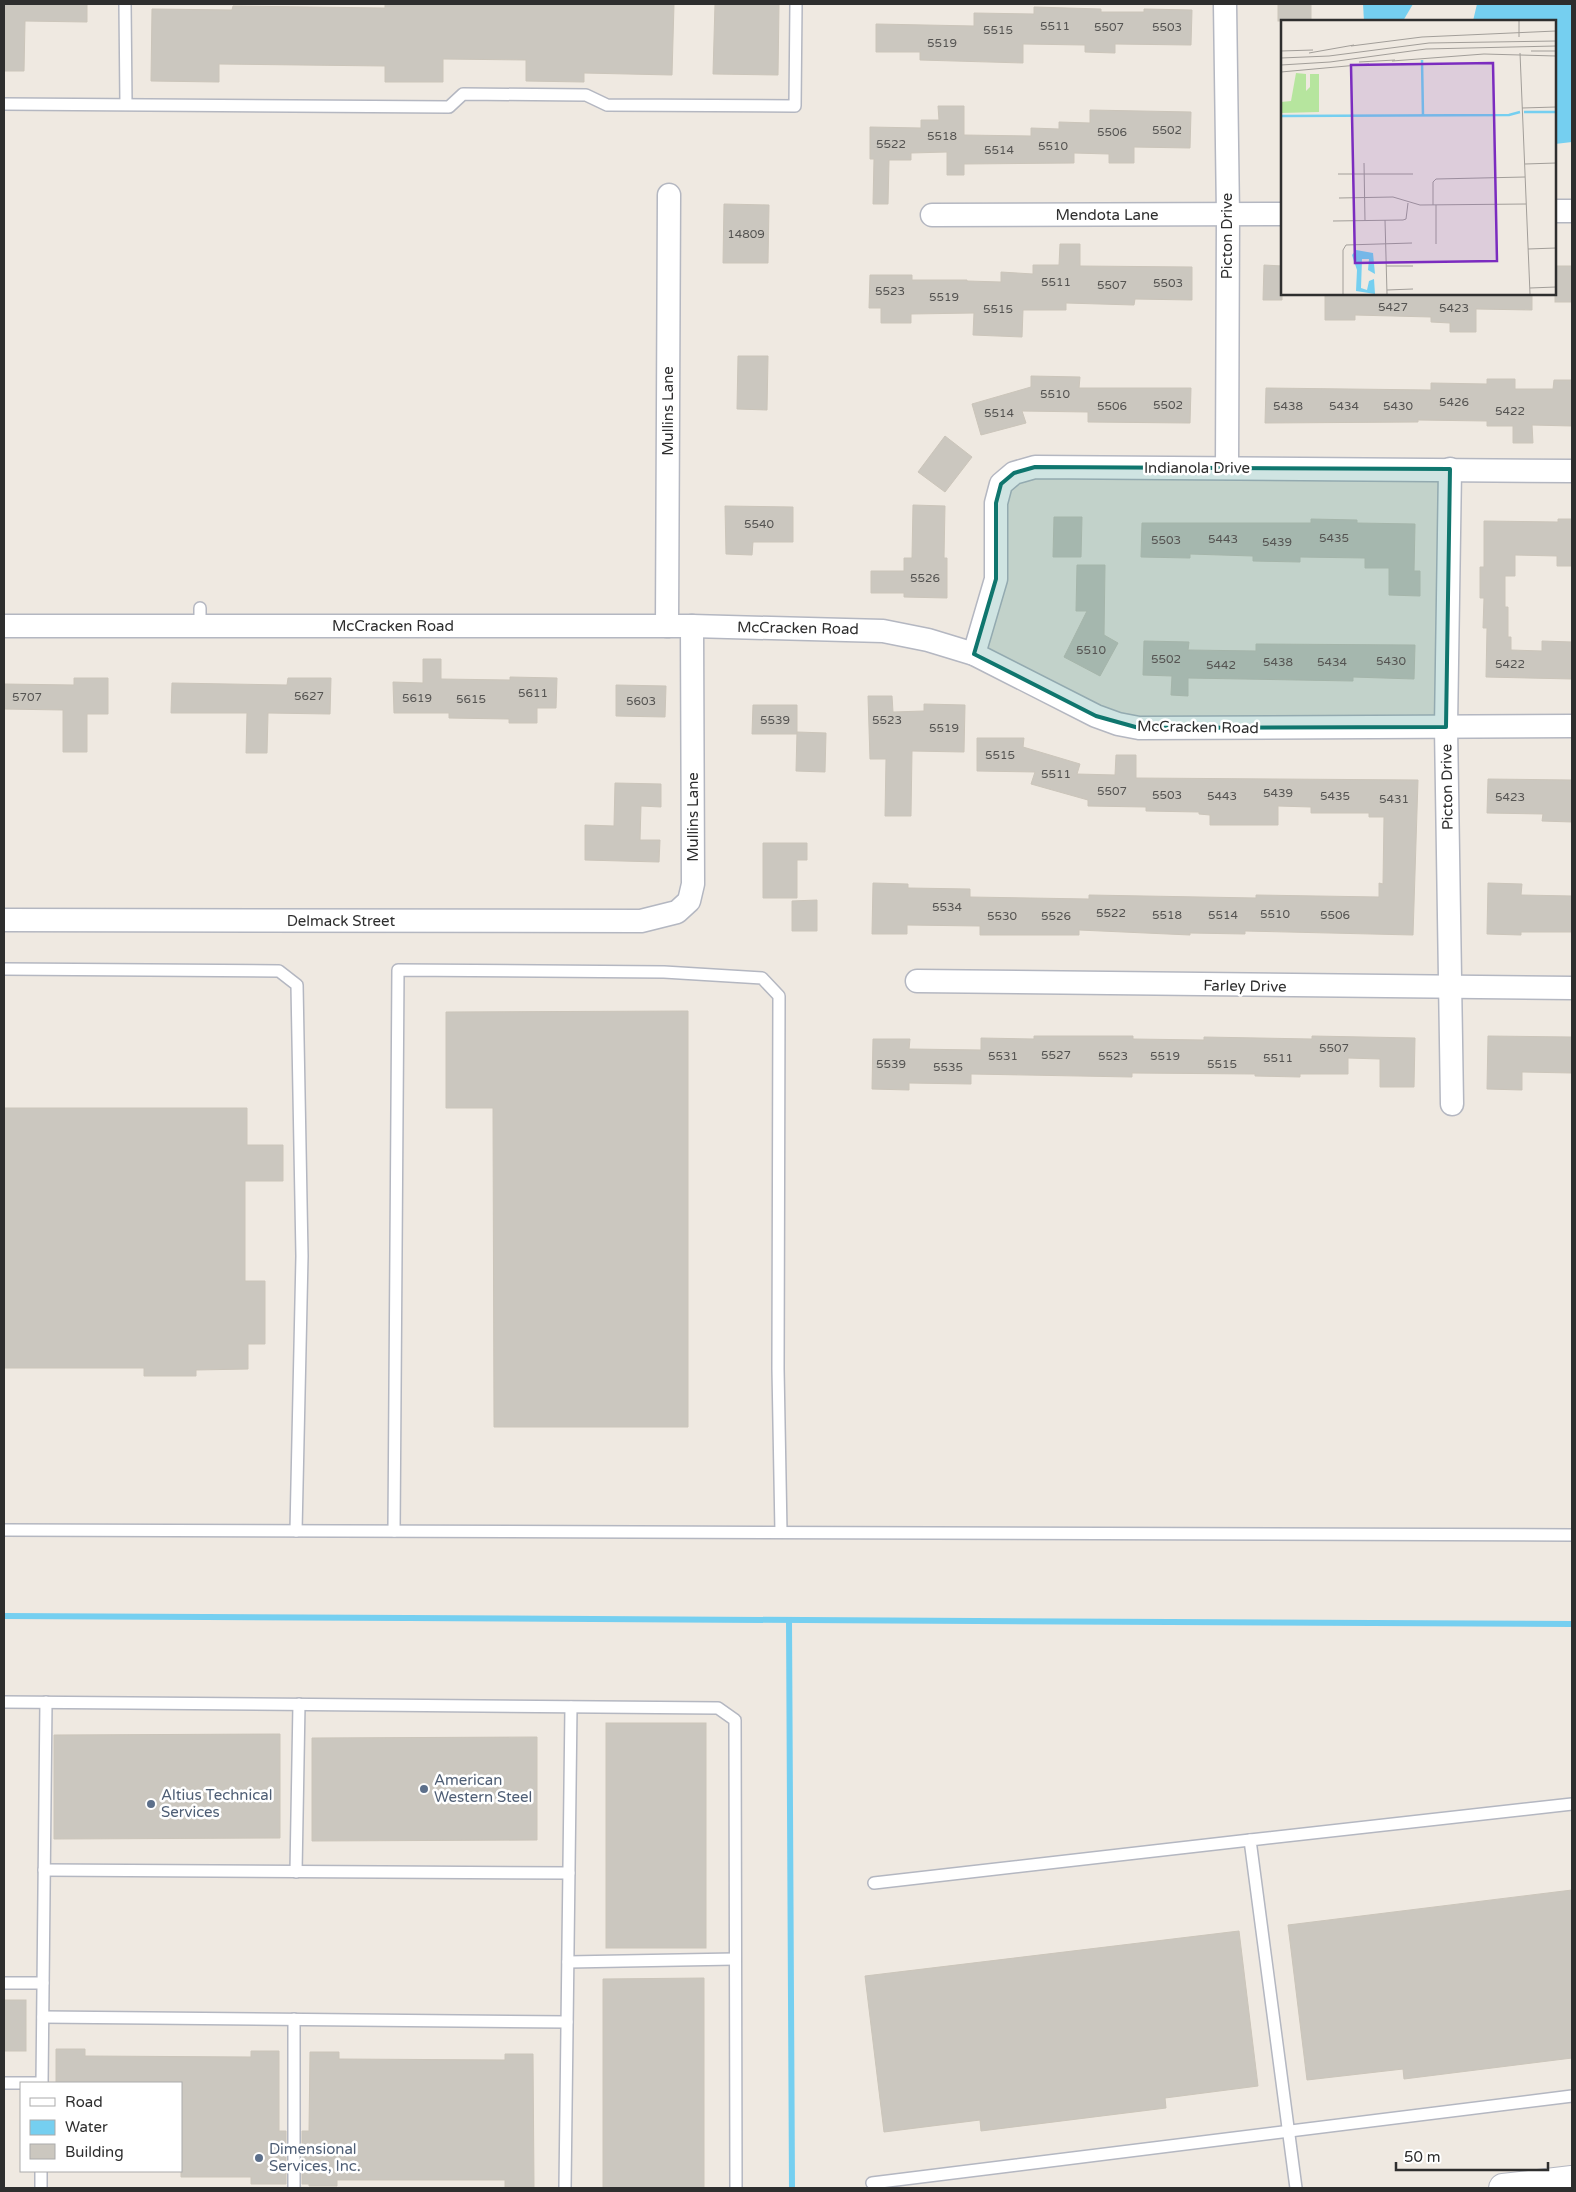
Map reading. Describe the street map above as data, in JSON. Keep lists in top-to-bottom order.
{
  "streets": {
    "street": [
      "Mendota Lane",
      "Picton Drive",
      "Mullins Lane",
      "Indianola Drive",
      "McCracken Road",
      "Delmack Street",
      "Farley Drive"
    ]
  },
  "crossings": [
    ["Mendota Lane", "Picton Drive"],
    ["Picton Drive", "Indianola Drive"],
    ["Picton Drive", "McCracken Road"],
    ["Picton Drive", "Farley Drive"],
    ["Mullins Lane", "McCracken Road"],
    ["Mullins Lane", "Delmack Street"],
    ["Indianola Drive", "McCracken Road"]
  ],
  "places": ["American Western Steel", "Altius Technical Services", "Dimensional Services, Inc."],
  "house_numbers": [
    "5511",
    "5507",
    "5503",
    "5515",
    "5519",
    "5502",
    "5506",
    "5518",
    "5522",
    "5510",
    "5514",
    "14809",
    "5511",
    "5503",
    "5507",
    "5523",
    "5519",
    "5427",
    "5423",
    "5515",
    "5510",
    "5426",
    "5502",
    "5506",
    "5438",
    "5434",
    "5430",
    "5422",
    "5514",
    "5540",
    "5435",
    "5443",
    "5503",
    "5439",
    "5526",
    "5510",
    "5502",
    "5430",
    "5438",
    "5434",
    "5422",
    "5442",
    "5611",
    "5627",
    "5707",
    "5619",
    "5615",
    "5603",
    "5539",
    "5523",
    "5519",
    "5515",
    "5511",
    "5507",
    "5439",
    "5503",
    "5443",
    "5435",
    "5423",
    "5431",
    "5534",
    "5522",
    "5510",
    "5518",
    "5514",
    "5506",
    "5530",
    "5526",
    "5507",
    "5527",
    "5531",
    "5523",
    "5519",
    "5511",
    "5539",
    "5515",
    "5535"
  ],
  "legend": ["Road", "Water", "Building"],
  "scale_bar": "50 m"
}
